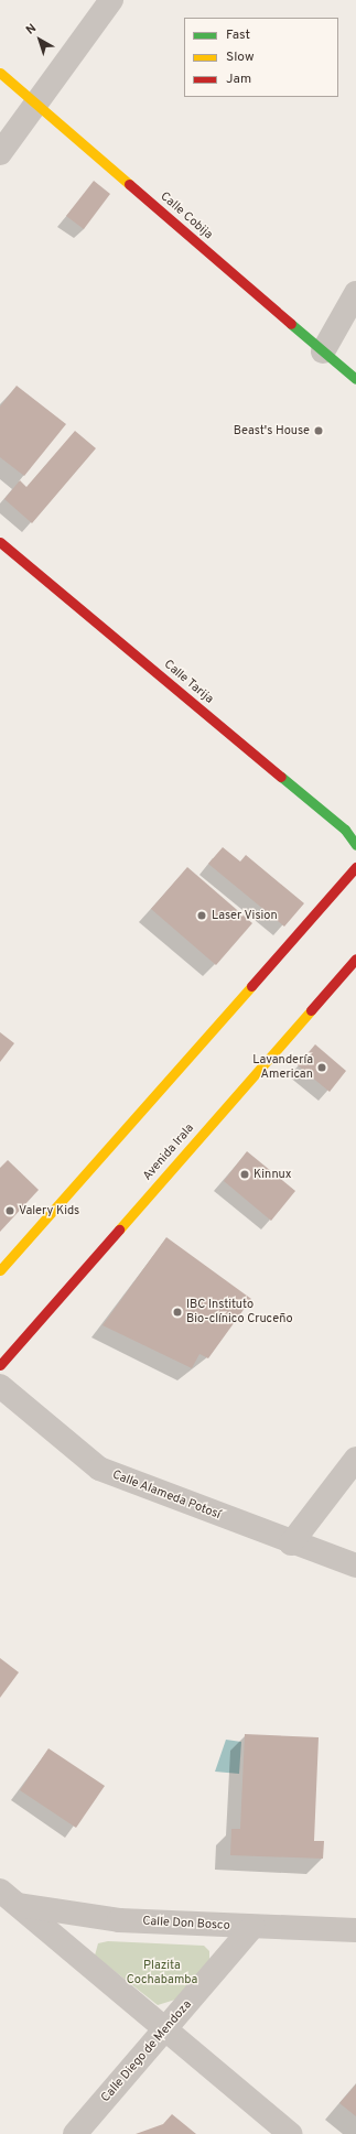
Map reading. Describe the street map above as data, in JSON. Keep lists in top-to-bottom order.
{
  "streets": {
    "main road": ["Calle Cobija", "Calle Tarija", "Avenida Irala"],
    "street": ["Calle Alameda Potosí", "Calle Don Bosco", "Calle Diego de Mendoza"]
  },
  "crossings": [
    ["Calle Don Bosco", "Calle Diego de Mendoza"]
  ],
  "parks": ["Plazita Cochabamba"],
  "places": [
    "Beast's House",
    "Laser Vision",
    "Lavandería American",
    "Kinnux",
    "Valery Kids",
    "IBC Instituto Bio-clínico Cruceño"
  ],
  "legend": ["Fast", "Slow", "Jam"],
  "north": "top left"
}
